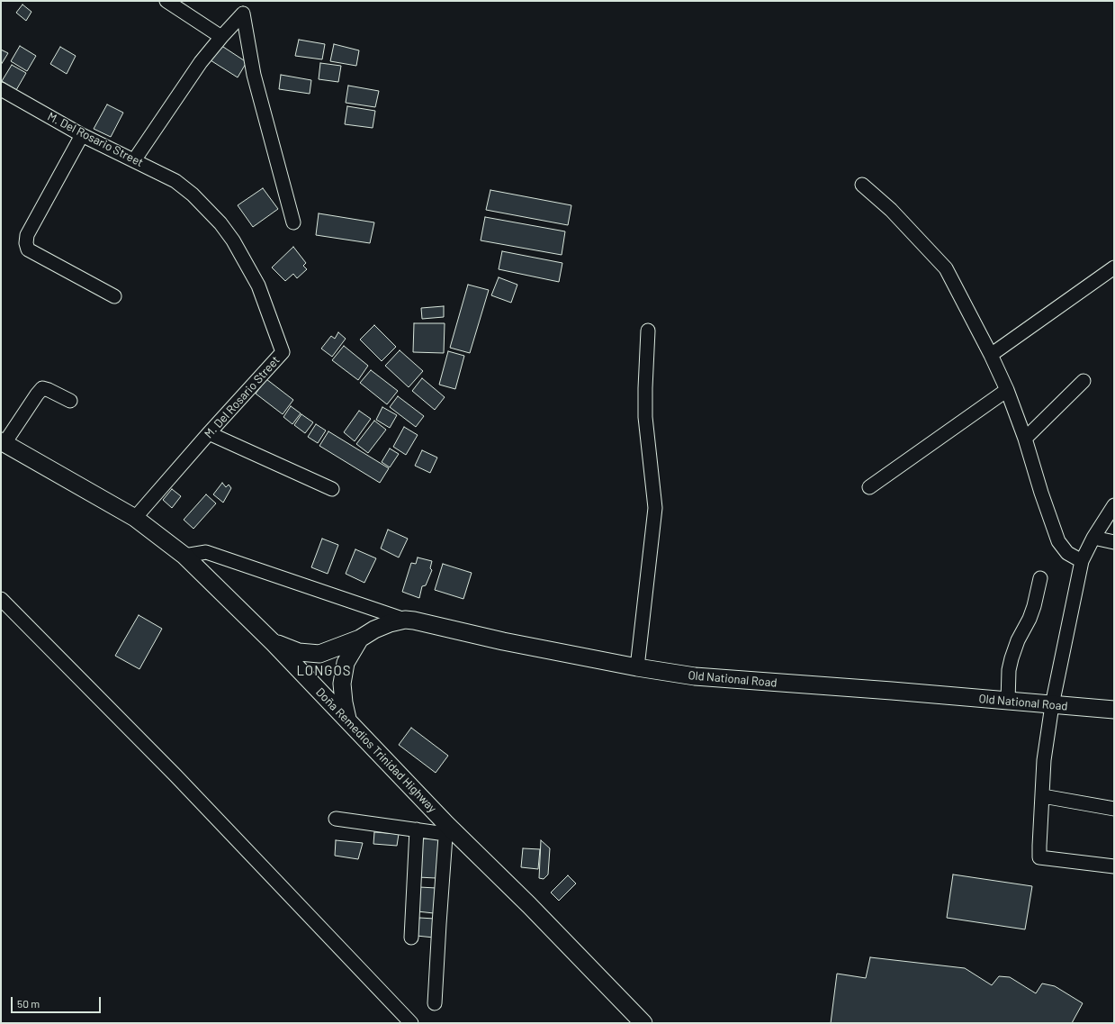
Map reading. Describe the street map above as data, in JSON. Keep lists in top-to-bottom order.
{
  "streets": {
    "main road": ["Old National Road", "Doña Remedios Trinidad Highway"],
    "street": ["M. Del Rosario Street"]
  },
  "crossings": [
    ["M. Del Rosario Street", "Doña Remedios Trinidad Highway"],
    ["Old National Road", "Doña Remedios Trinidad Highway"]
  ],
  "districts": ["LONGOS"],
  "scale_bar": "50 m"
}
